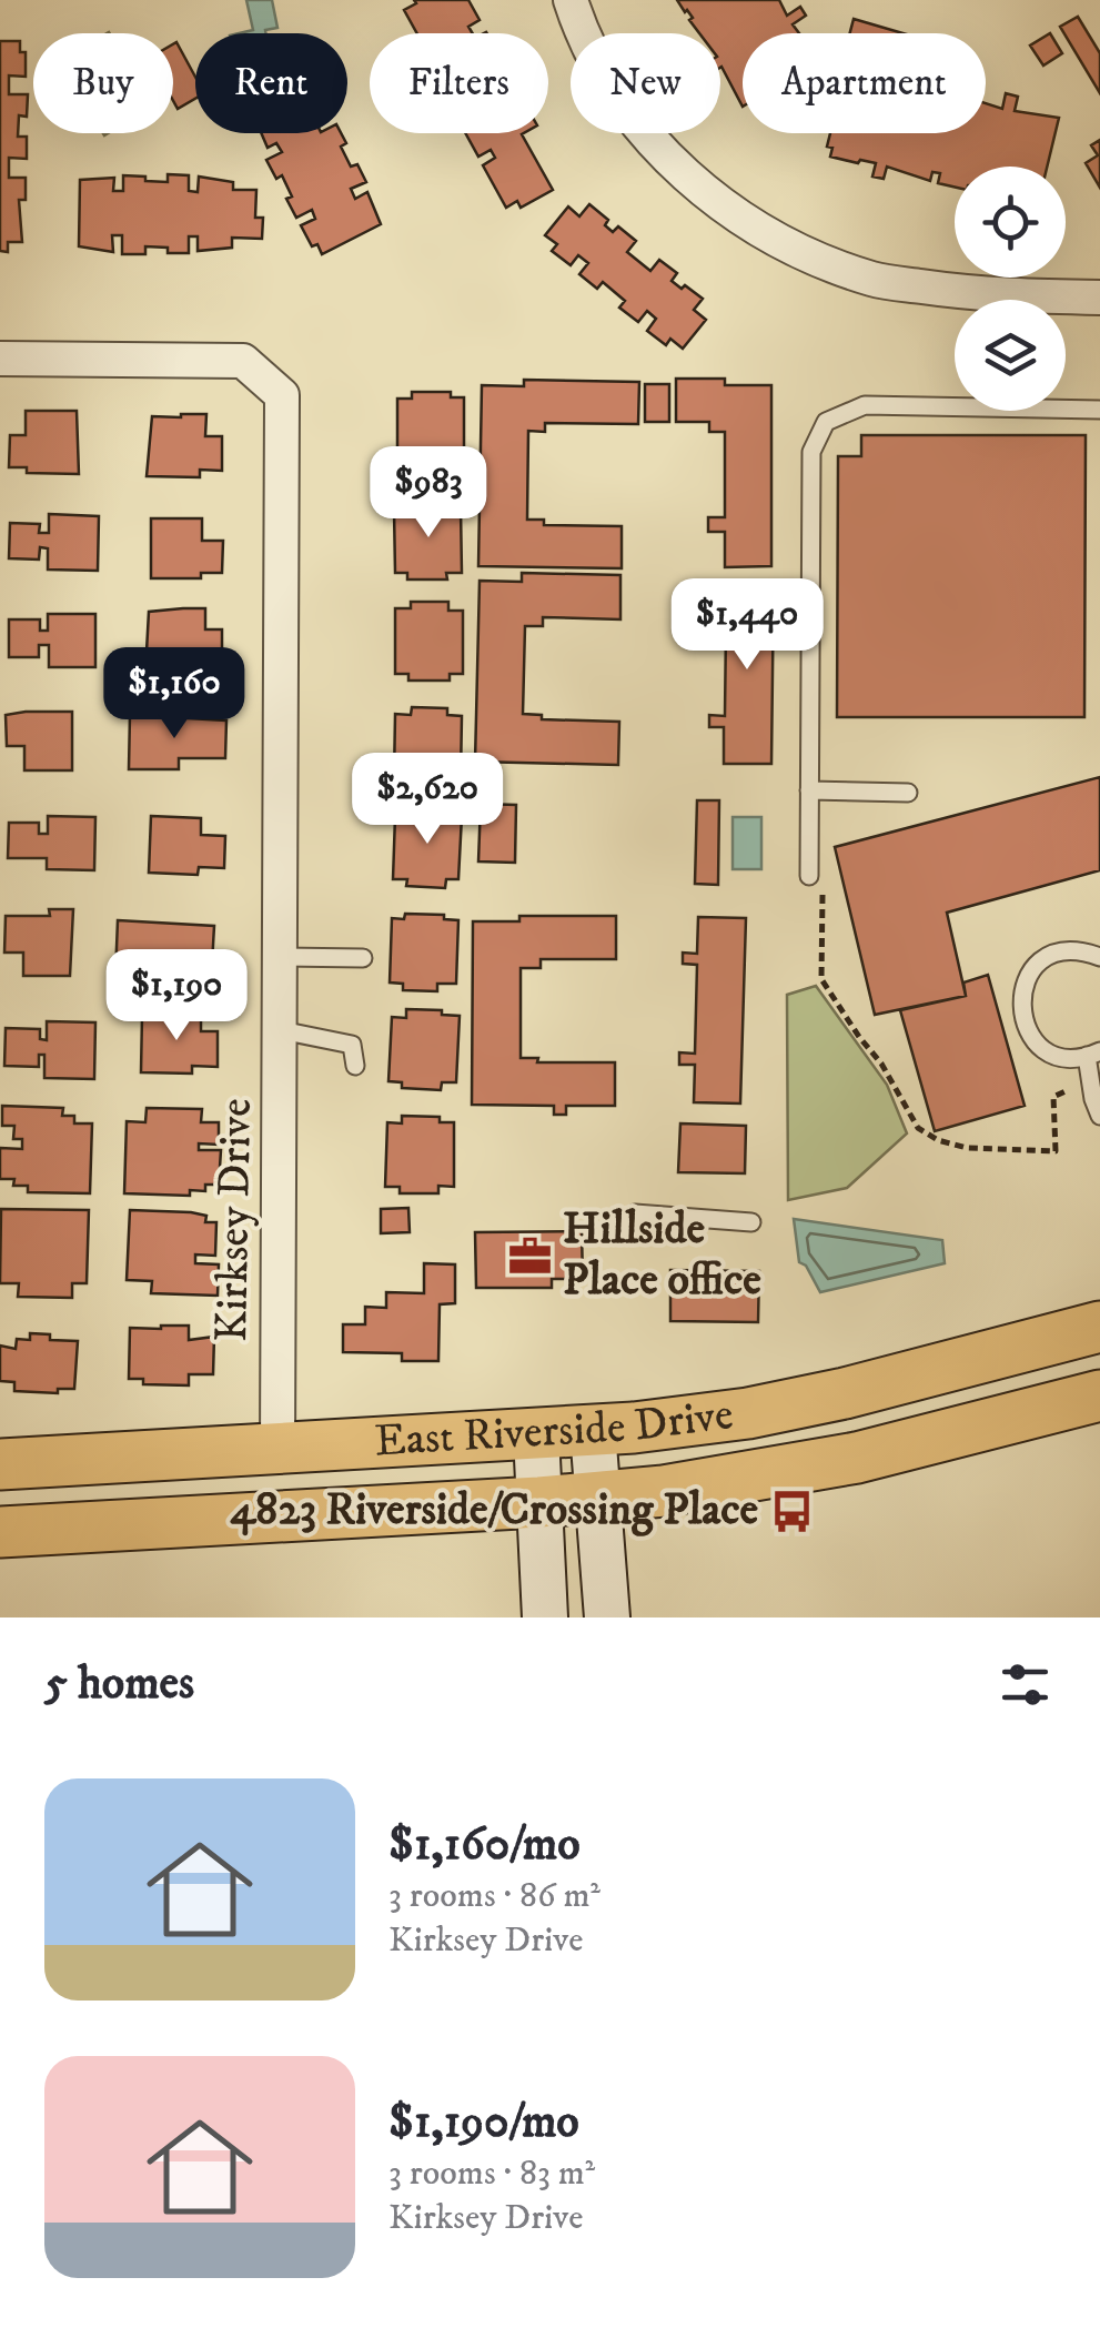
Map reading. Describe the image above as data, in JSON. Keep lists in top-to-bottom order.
{
  "streets": {
    "main road": ["East Riverside Drive"],
    "street": ["Kirksey Drive"]
  },
  "crossings": [
    ["Kirksey Drive", "East Riverside Drive"]
  ],
  "places": {
    "office": ["Hillside Place office"],
    "bus stop": ["4823 Riverside/Crossing Place"]
  },
  "page": {
    "chip": [
      "Buy",
      "Rent",
      "Filters",
      "New",
      "Apartment"
    ],
    "price": [
      "$983",
      "$1,440",
      "$1,160",
      "$2,620",
      "$1,190"
    ],
    "heading": "5 homes",
    "list": [
      {
        "name": "$1,160/mo",
        "note": "3 rooms · 86 m² · Kirksey Drive"
      },
      {
        "name": "$1,190/mo",
        "note": "3 rooms · 83 m² · Kirksey Drive"
      }
    ]
  }
}
